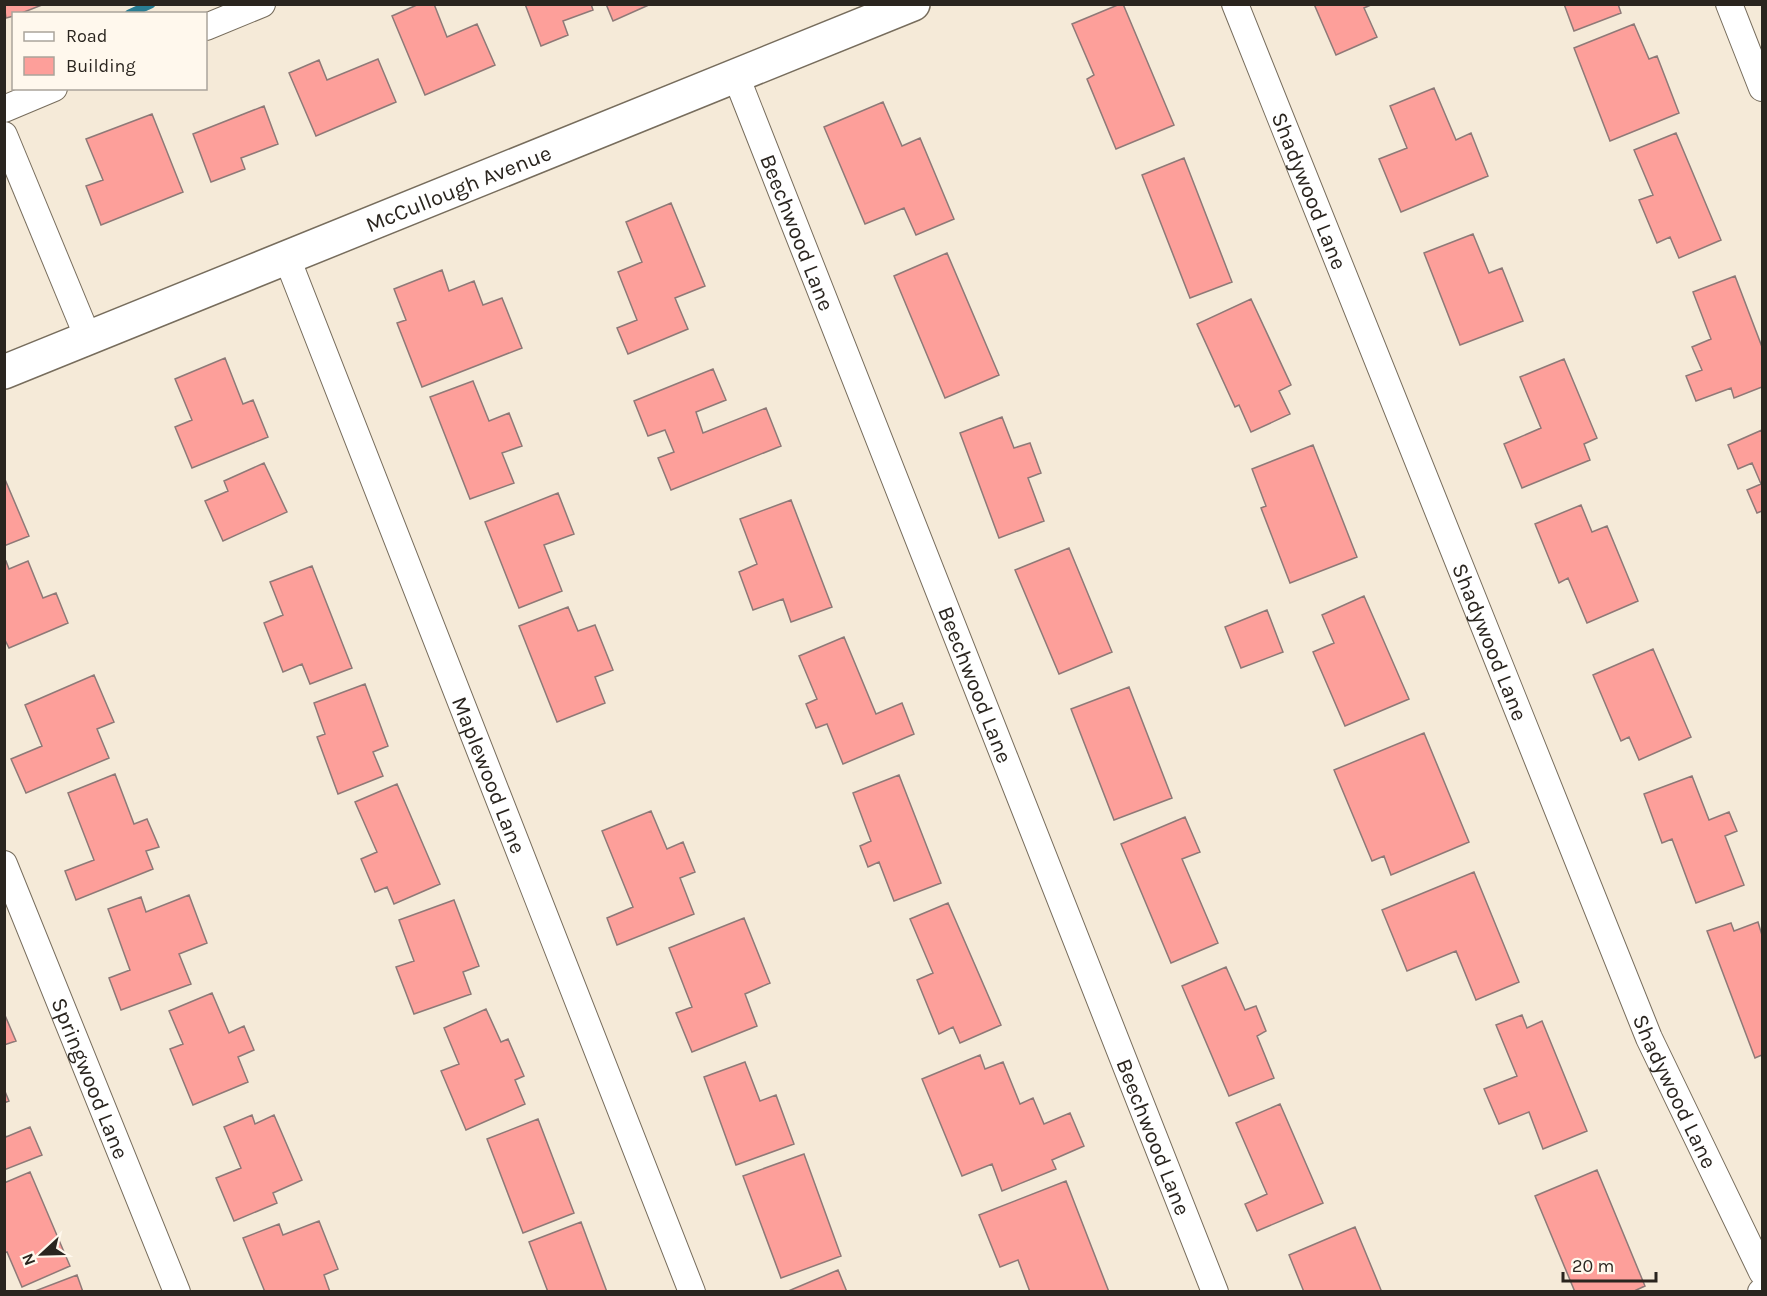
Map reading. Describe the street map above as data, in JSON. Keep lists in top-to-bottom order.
{
  "streets": {
    "main road": ["McCullough Avenue"],
    "street": [
      "Shadywood Lane",
      "Beechwood Lane",
      "Maplewood Lane",
      "Springwood Lane"
    ]
  },
  "crossings": [
    ["McCullough Avenue", "Beechwood Lane"],
    ["McCullough Avenue", "Maplewood Lane"]
  ],
  "legend": ["Road", "Building"],
  "scale_bar": "20 m",
  "north": "left"
}
